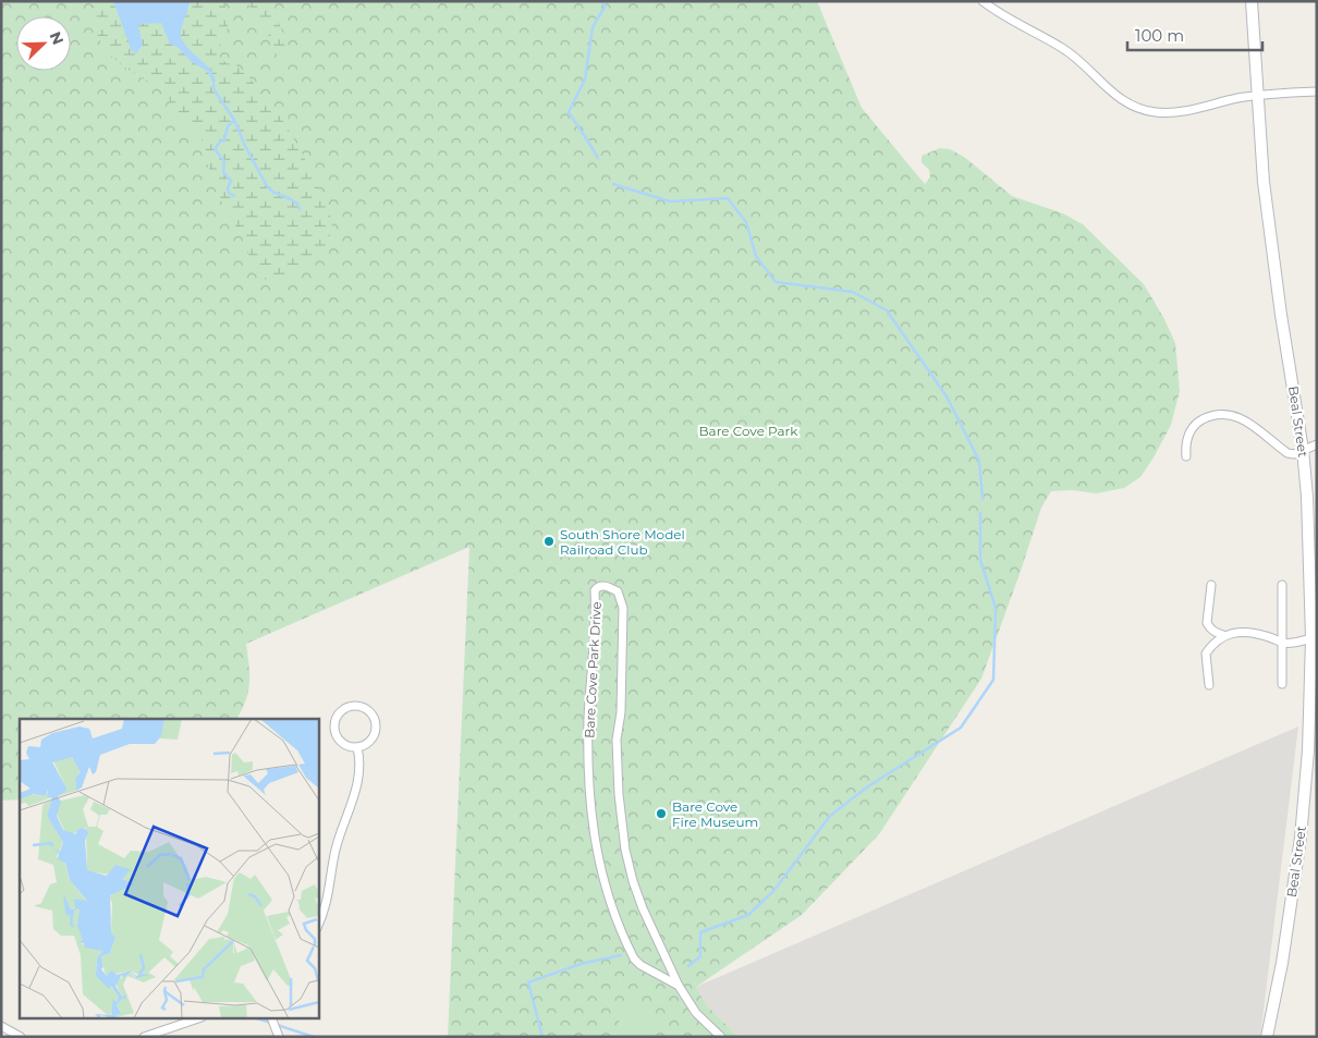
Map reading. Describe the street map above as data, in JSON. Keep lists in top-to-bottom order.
{
  "streets": {
    "street": ["Beal Street", "Bare Cove Park Drive"]
  },
  "parks": ["Bare Cove Park"],
  "places": ["South Shore Model Railroad Club", "Bare Cove Fire Museum"],
  "scale_bar": "100 m",
  "north": "top right"
}
